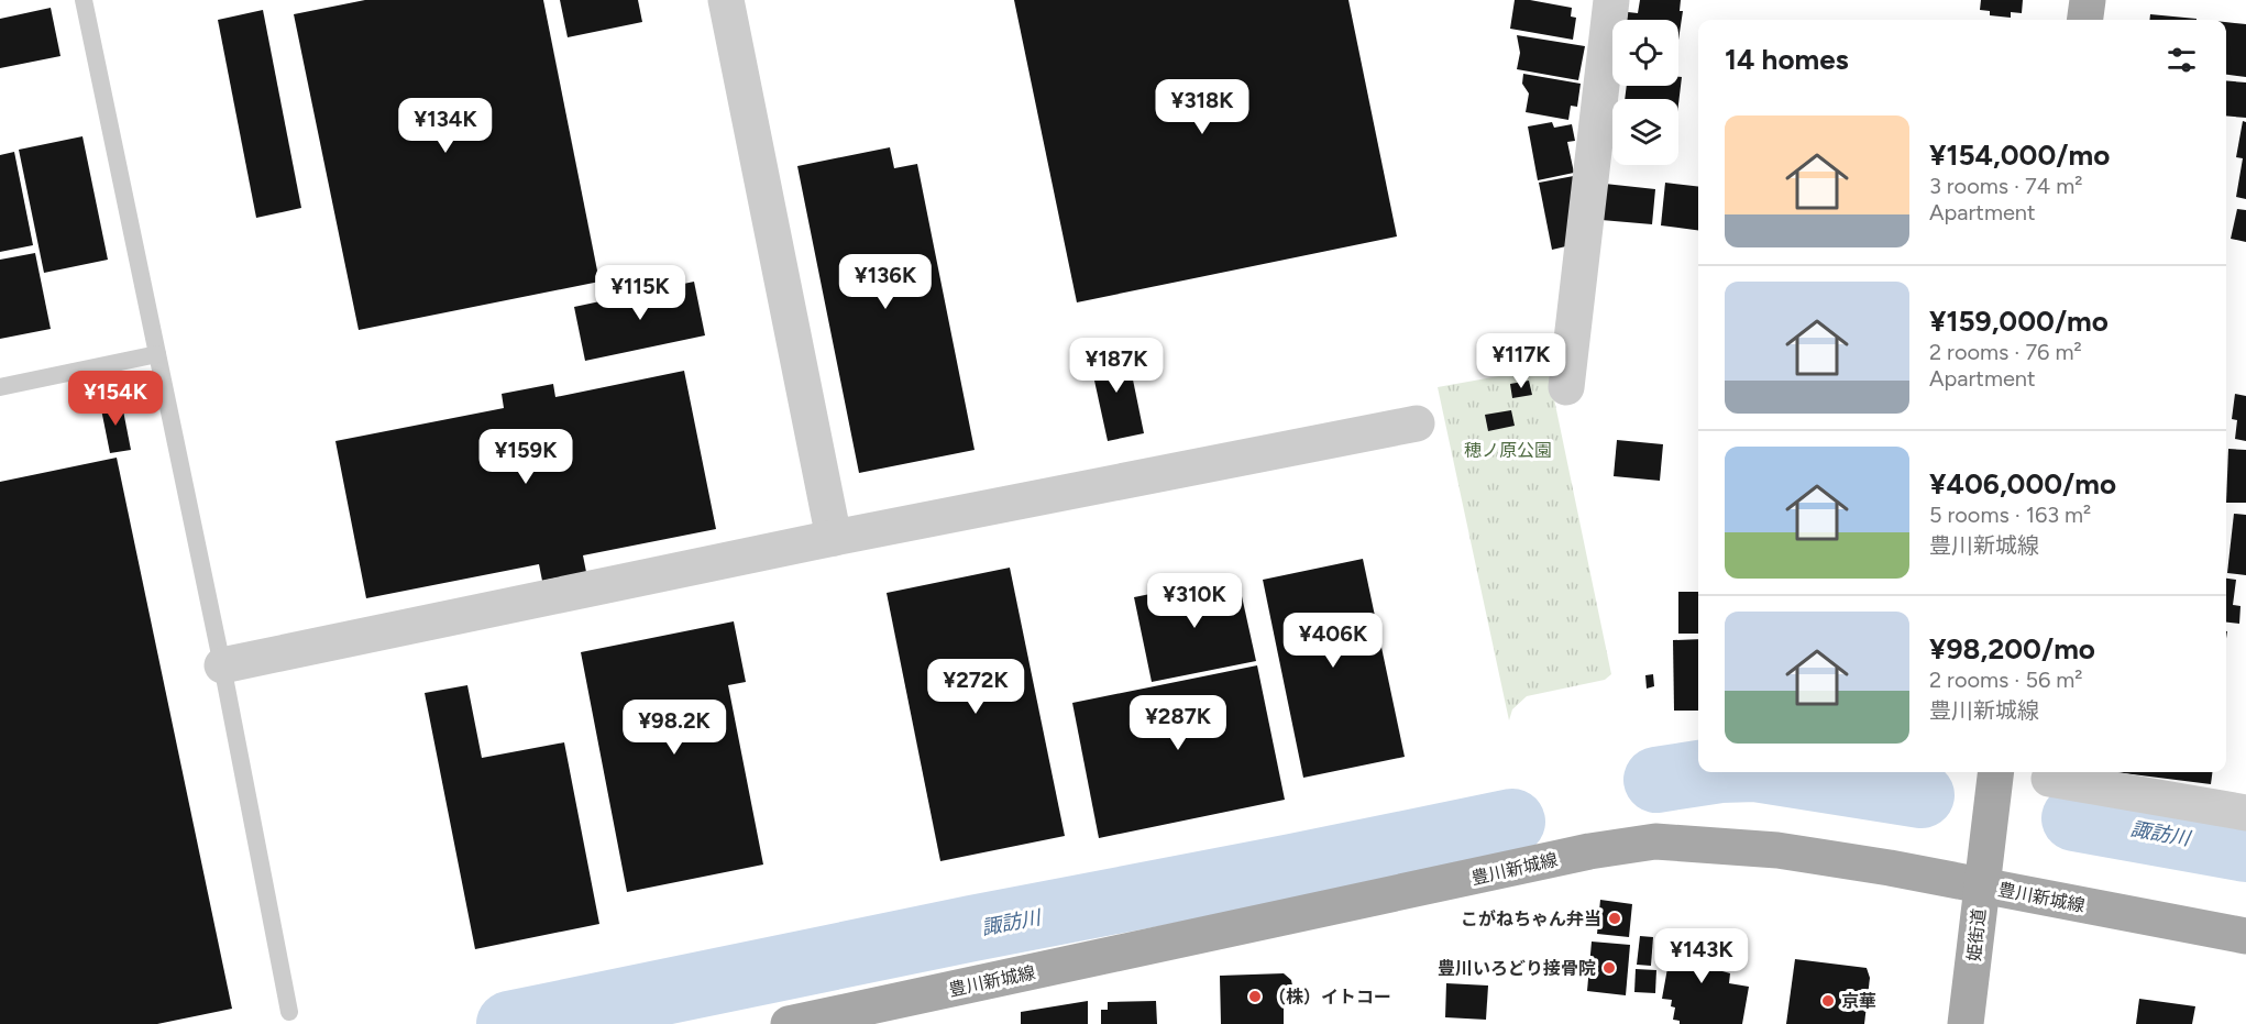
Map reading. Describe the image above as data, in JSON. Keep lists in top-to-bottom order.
{
  "streets": {
    "main road": ["豊川新城線", "姫街道"]
  },
  "crossings": [
    ["豊川新城線", "姫街道"]
  ],
  "water": ["諏訪川"],
  "parks": ["穂ノ原公園"],
  "places": [
    "こがねちゃん弁当",
    "豊川いろどり接骨院",
    "（株）イトコー",
    "京華"
  ],
  "page": {
    "heading": "14 homes",
    "price": [
      "¥318K",
      "¥134K",
      "¥136K",
      "¥115K",
      "¥117K",
      "¥187K",
      "¥154K",
      "¥159K",
      "¥310K",
      "¥406K",
      "¥272K",
      "¥287K",
      "¥98.2K",
      "¥143K"
    ],
    "list": [
      {
        "name": "¥154,000/mo",
        "note": "3 rooms · 74 m² · Apartment"
      },
      {
        "name": "¥159,000/mo",
        "note": "2 rooms · 76 m² · Apartment"
      },
      {
        "name": "¥406,000/mo",
        "note": "5 rooms · 163 m² · 豊川新城線"
      },
      {
        "name": "¥98,200/mo",
        "note": "2 rooms · 56 m² · 豊川新城線"
      }
    ]
  }
}
